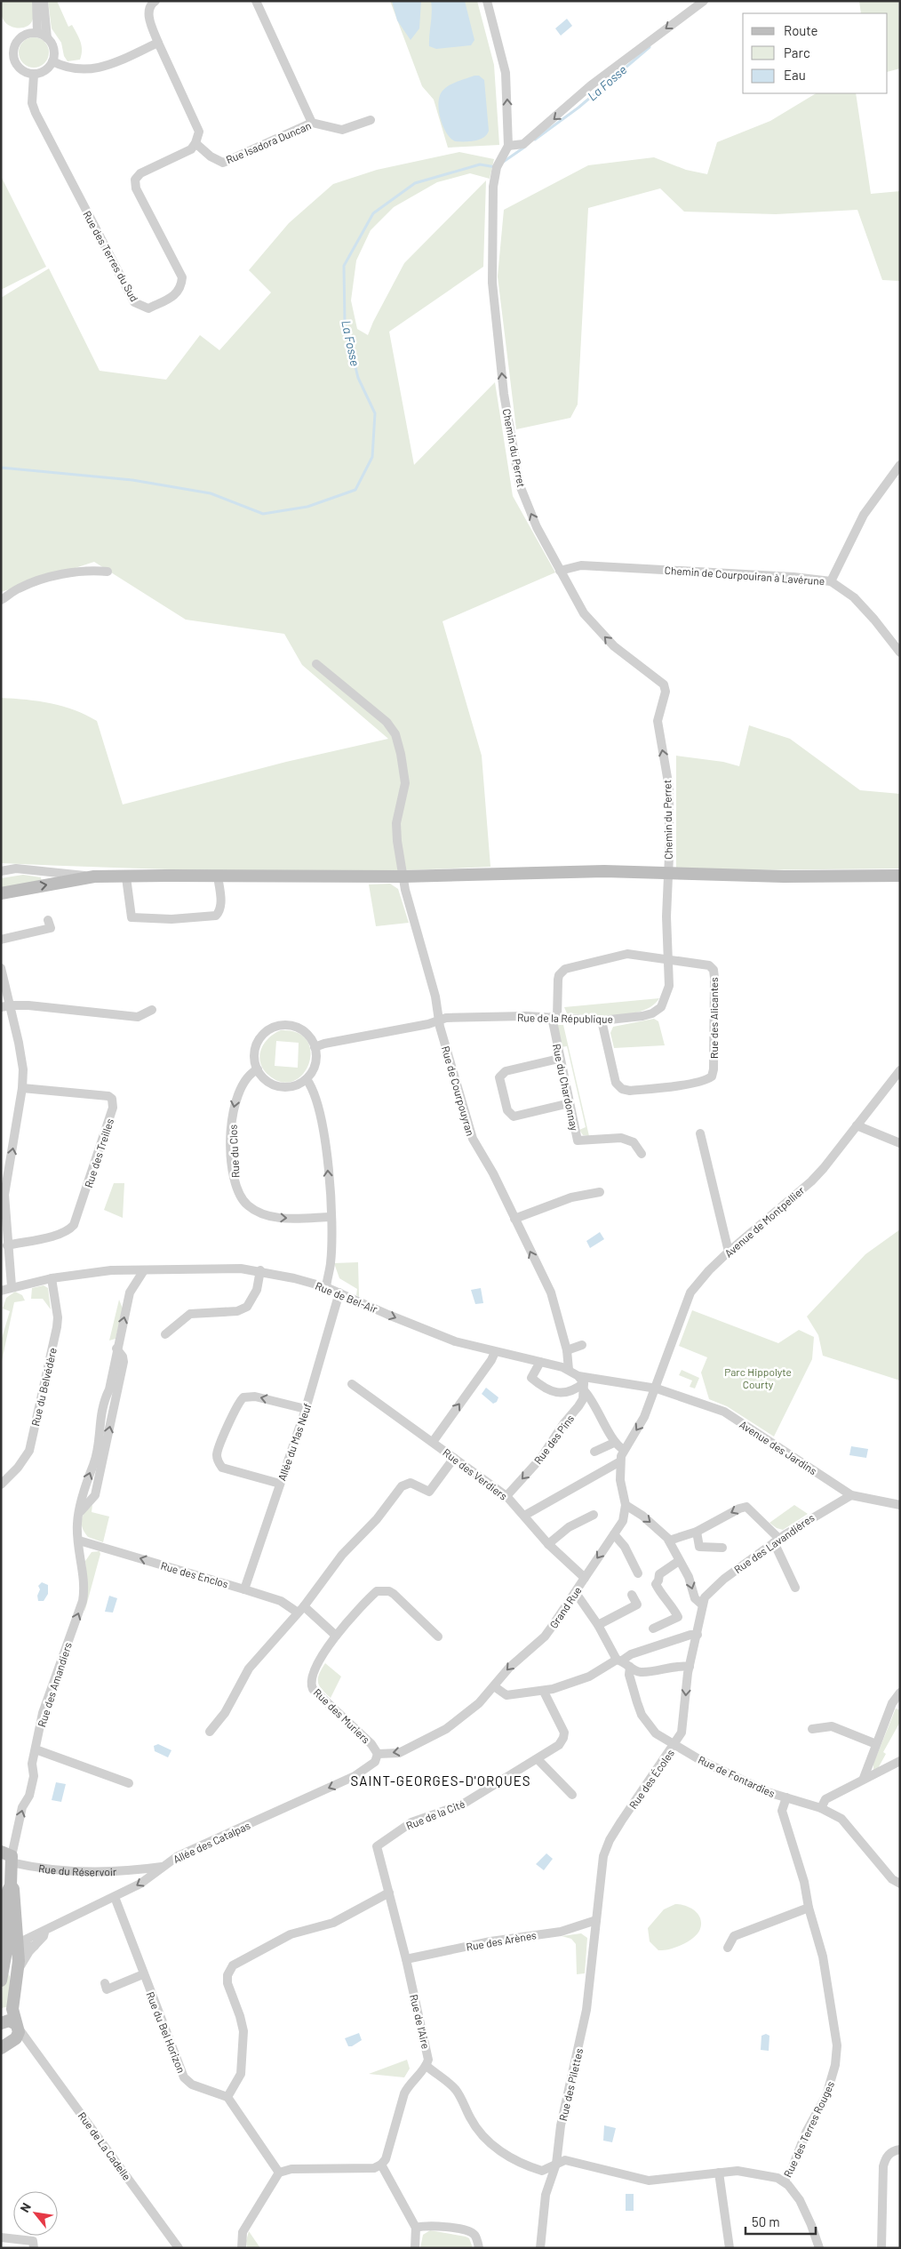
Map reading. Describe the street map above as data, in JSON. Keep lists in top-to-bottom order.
{
  "streets": {
    "street": [
      "Rue Isadora Duncan",
      "Rue des Terres du Sud",
      "Chemin du Perret",
      "Chemin de Courpouiran à Lavérune",
      "Rue de la République",
      "Rue des Alicantes",
      "Rue du Chardonnay",
      "Rue de Courpouyran",
      "Rue du Clos",
      "Rue des Treilles",
      "Avenue de Montpellier",
      "Rue de Bel-Air",
      "Rue du Belvédère",
      "Rue des Pins",
      "Allée du Mas Neuf",
      "Avenue des Jardins",
      "Rue des Verdiers",
      "Rue des Lavandières",
      "Rue des Enclos",
      "Grand Rue",
      "Rue des Amandiers",
      "Rue des Muriers",
      "Rue de Fontardies",
      "Rue des Écoles",
      "Rue de la Cité",
      "Allée des Catalpas",
      "Rue du Réservoir",
      "Rue des Arènes",
      "Rue de l'Aire",
      "Rue du Bel Horizon",
      "Rue des Pilettes",
      "Rue des Terres Rouges",
      "Rue de La Cadelle"
    ]
  },
  "crossings": [
    ["Rue Isadora Duncan", "Rue des Terres du Sud"],
    ["Chemin du Perret", "Chemin de Courpouiran à Lavérune"],
    ["Chemin du Perret", "Rue de la République"],
    ["Rue de la République", "Rue des Alicantes"],
    ["Rue de la République", "Rue du Chardonnay"],
    ["Rue de la République", "Rue de Courpouyran"],
    ["Rue de la République", "Rue du Clos"],
    ["Rue des Alicantes", "Rue du Chardonnay"],
    ["Rue de Courpouyran", "Rue de Bel-Air"],
    ["Avenue de Montpellier", "Rue de Bel-Air"],
    ["Avenue de Montpellier", "Avenue des Jardins"],
    ["Avenue de Montpellier", "Grand Rue"],
    ["Rue de Bel-Air", "Rue du Belvédère"],
    ["Rue de Bel-Air", "Rue des Pins"],
    ["Rue de Bel-Air", "Allée du Mas Neuf"],
    ["Rue de Bel-Air", "Avenue des Jardins"],
    ["Rue de Bel-Air", "Grand Rue"],
    ["Rue de Bel-Air", "Rue des Amandiers"],
    ["Rue des Pins", "Rue des Verdiers"],
    ["Allée du Mas Neuf", "Rue des Enclos"],
    ["Avenue des Jardins", "Rue des Lavandières"],
    ["Avenue des Jardins", "Grand Rue"],
    ["Rue des Verdiers", "Grand Rue"],
    ["Rue des Lavandières", "Rue des Écoles"],
    ["Rue des Enclos", "Rue des Amandiers"],
    ["Rue des Enclos", "Rue des Muriers"],
    ["Grand Rue", "Rue des Muriers"],
    ["Grand Rue", "Allée des Catalpas"],
    ["Rue des Amandiers", "Rue du Réservoir"],
    ["Rue des Muriers", "Allée des Catalpas"],
    ["Rue de Fontardies", "Rue des Écoles"],
    ["Rue de Fontardies", "Rue des Terres Rouges"],
    ["Rue des Écoles", "Rue des Arènes"],
    ["Rue des Écoles", "Rue des Pilettes"],
    ["Rue de la Cité", "Rue de l'Aire"],
    ["Allée des Catalpas", "Rue du Réservoir"],
    ["Allée des Catalpas", "Rue du Bel Horizon"],
    ["Rue des Arènes", "Rue de l'Aire"],
    ["Rue des Arènes", "Rue des Pilettes"],
    ["Rue de l'Aire", "Rue des Terres Rouges"],
    ["Rue des Pilettes", "Rue des Terres Rouges"]
  ],
  "one_way": [
    "Chemin du Perret",
    "Rue des Enclos",
    "Rue des Amandiers",
    "Allée des Catalpas"
  ],
  "districts": ["SAINT-GEORGES-D'ORQUES"],
  "water": ["La Fosse"],
  "parks": ["Parc Hippolyte Courty"],
  "legend": ["Route", "Parc", "Eau"],
  "scale_bar": "50 m",
  "north": "top left"
}
